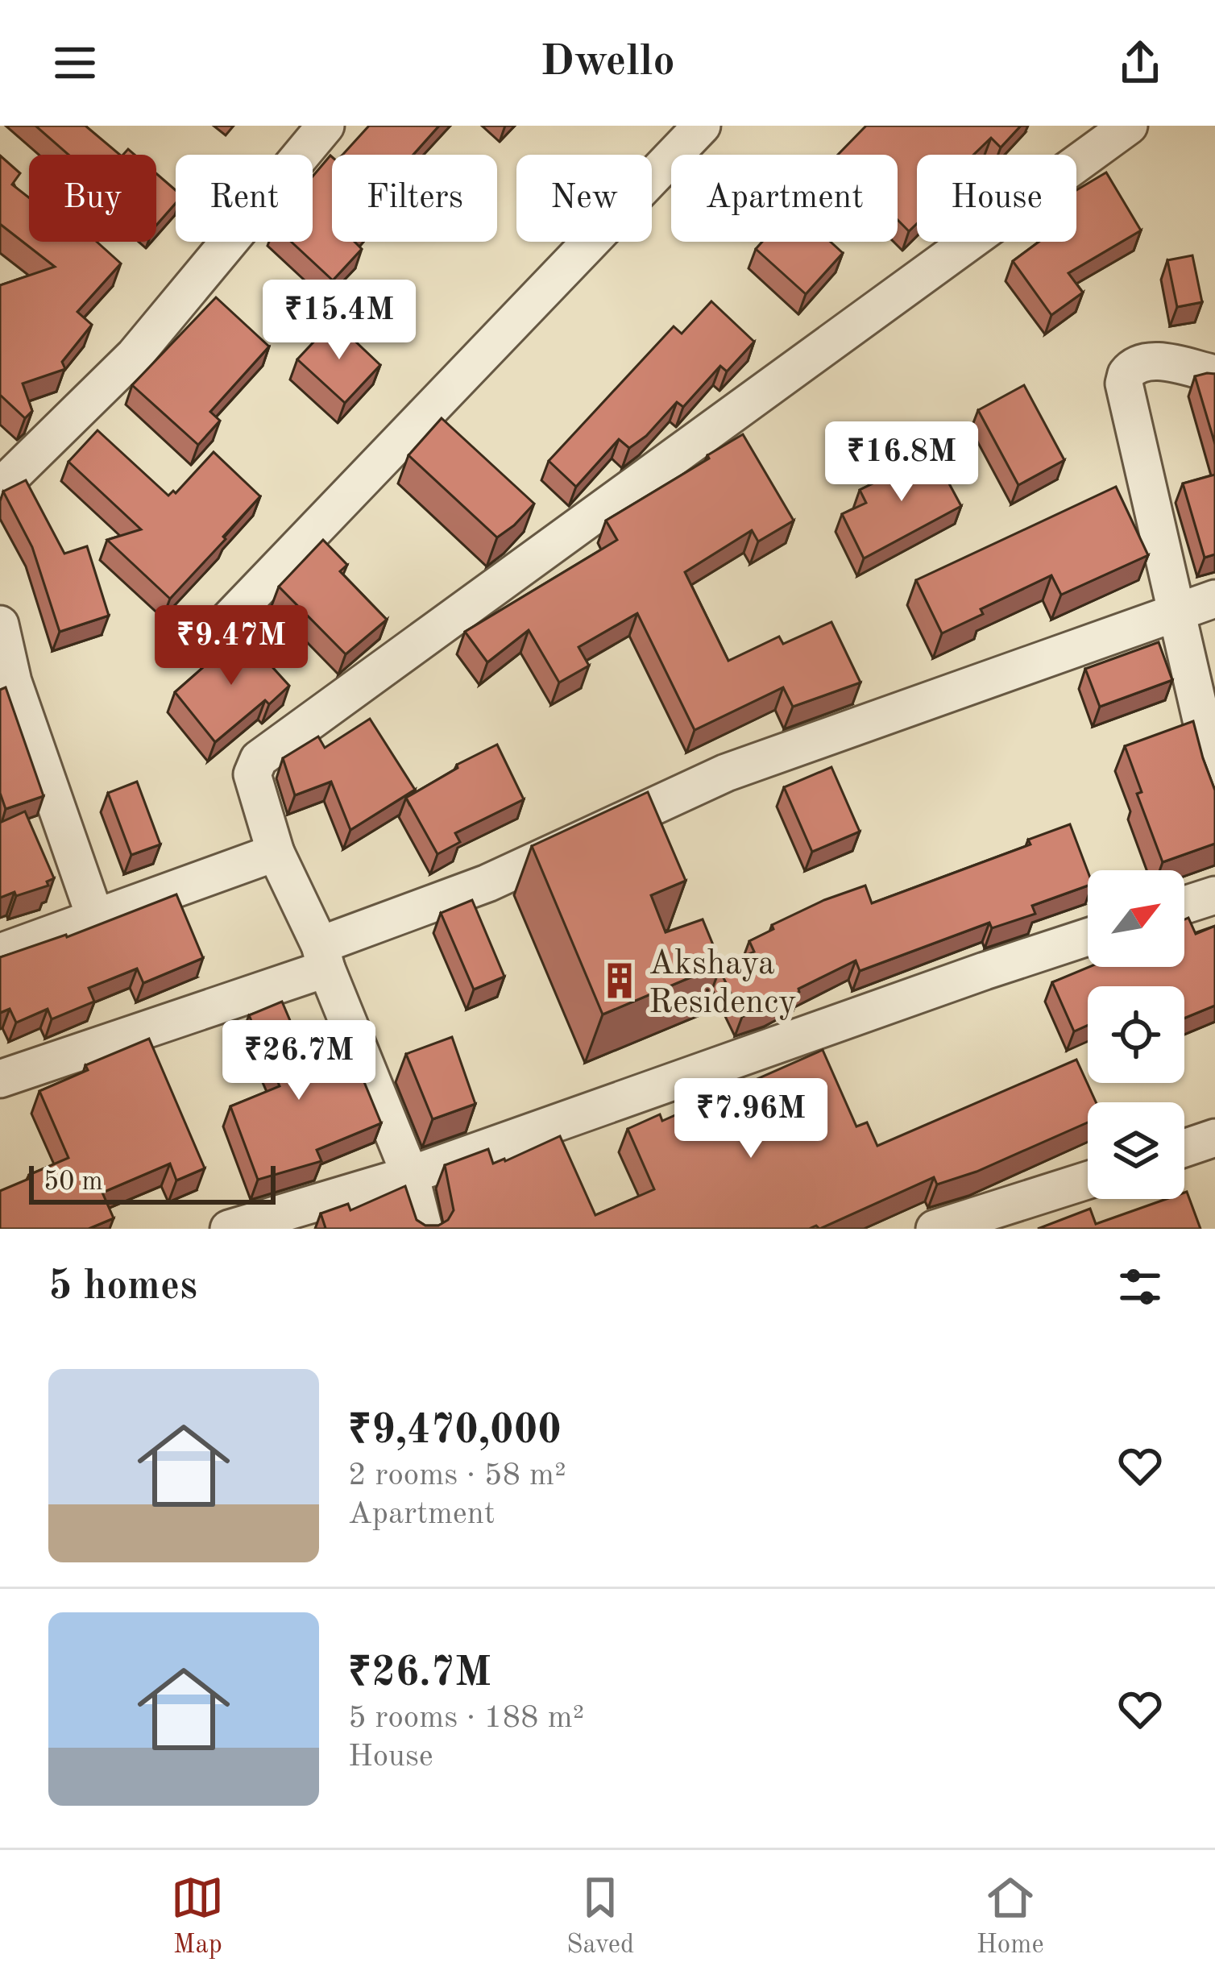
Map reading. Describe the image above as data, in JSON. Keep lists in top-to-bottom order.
{
  "places": {
    "building": ["Akshaya Residency"]
  },
  "scale_bar": "50 m",
  "north": "top right",
  "page": {
    "header": "Dwello",
    "chip": [
      "Buy",
      "Rent",
      "Filters",
      "New",
      "Apartment",
      "House"
    ],
    "price": [
      "₹15.4M",
      "₹16.8M",
      "₹9.47M",
      "₹26.7M",
      "₹7.96M"
    ],
    "scale": "50 m",
    "heading": "5 homes",
    "list": [
      {
        "name": "₹9,470,000",
        "note": "2 rooms · 58 m² · Apartment"
      },
      {
        "name": "₹26.7M",
        "note": "5 rooms · 188 m² · House"
      }
    ],
    "tabs": ["Map", "Saved", "Home"]
  }
}
